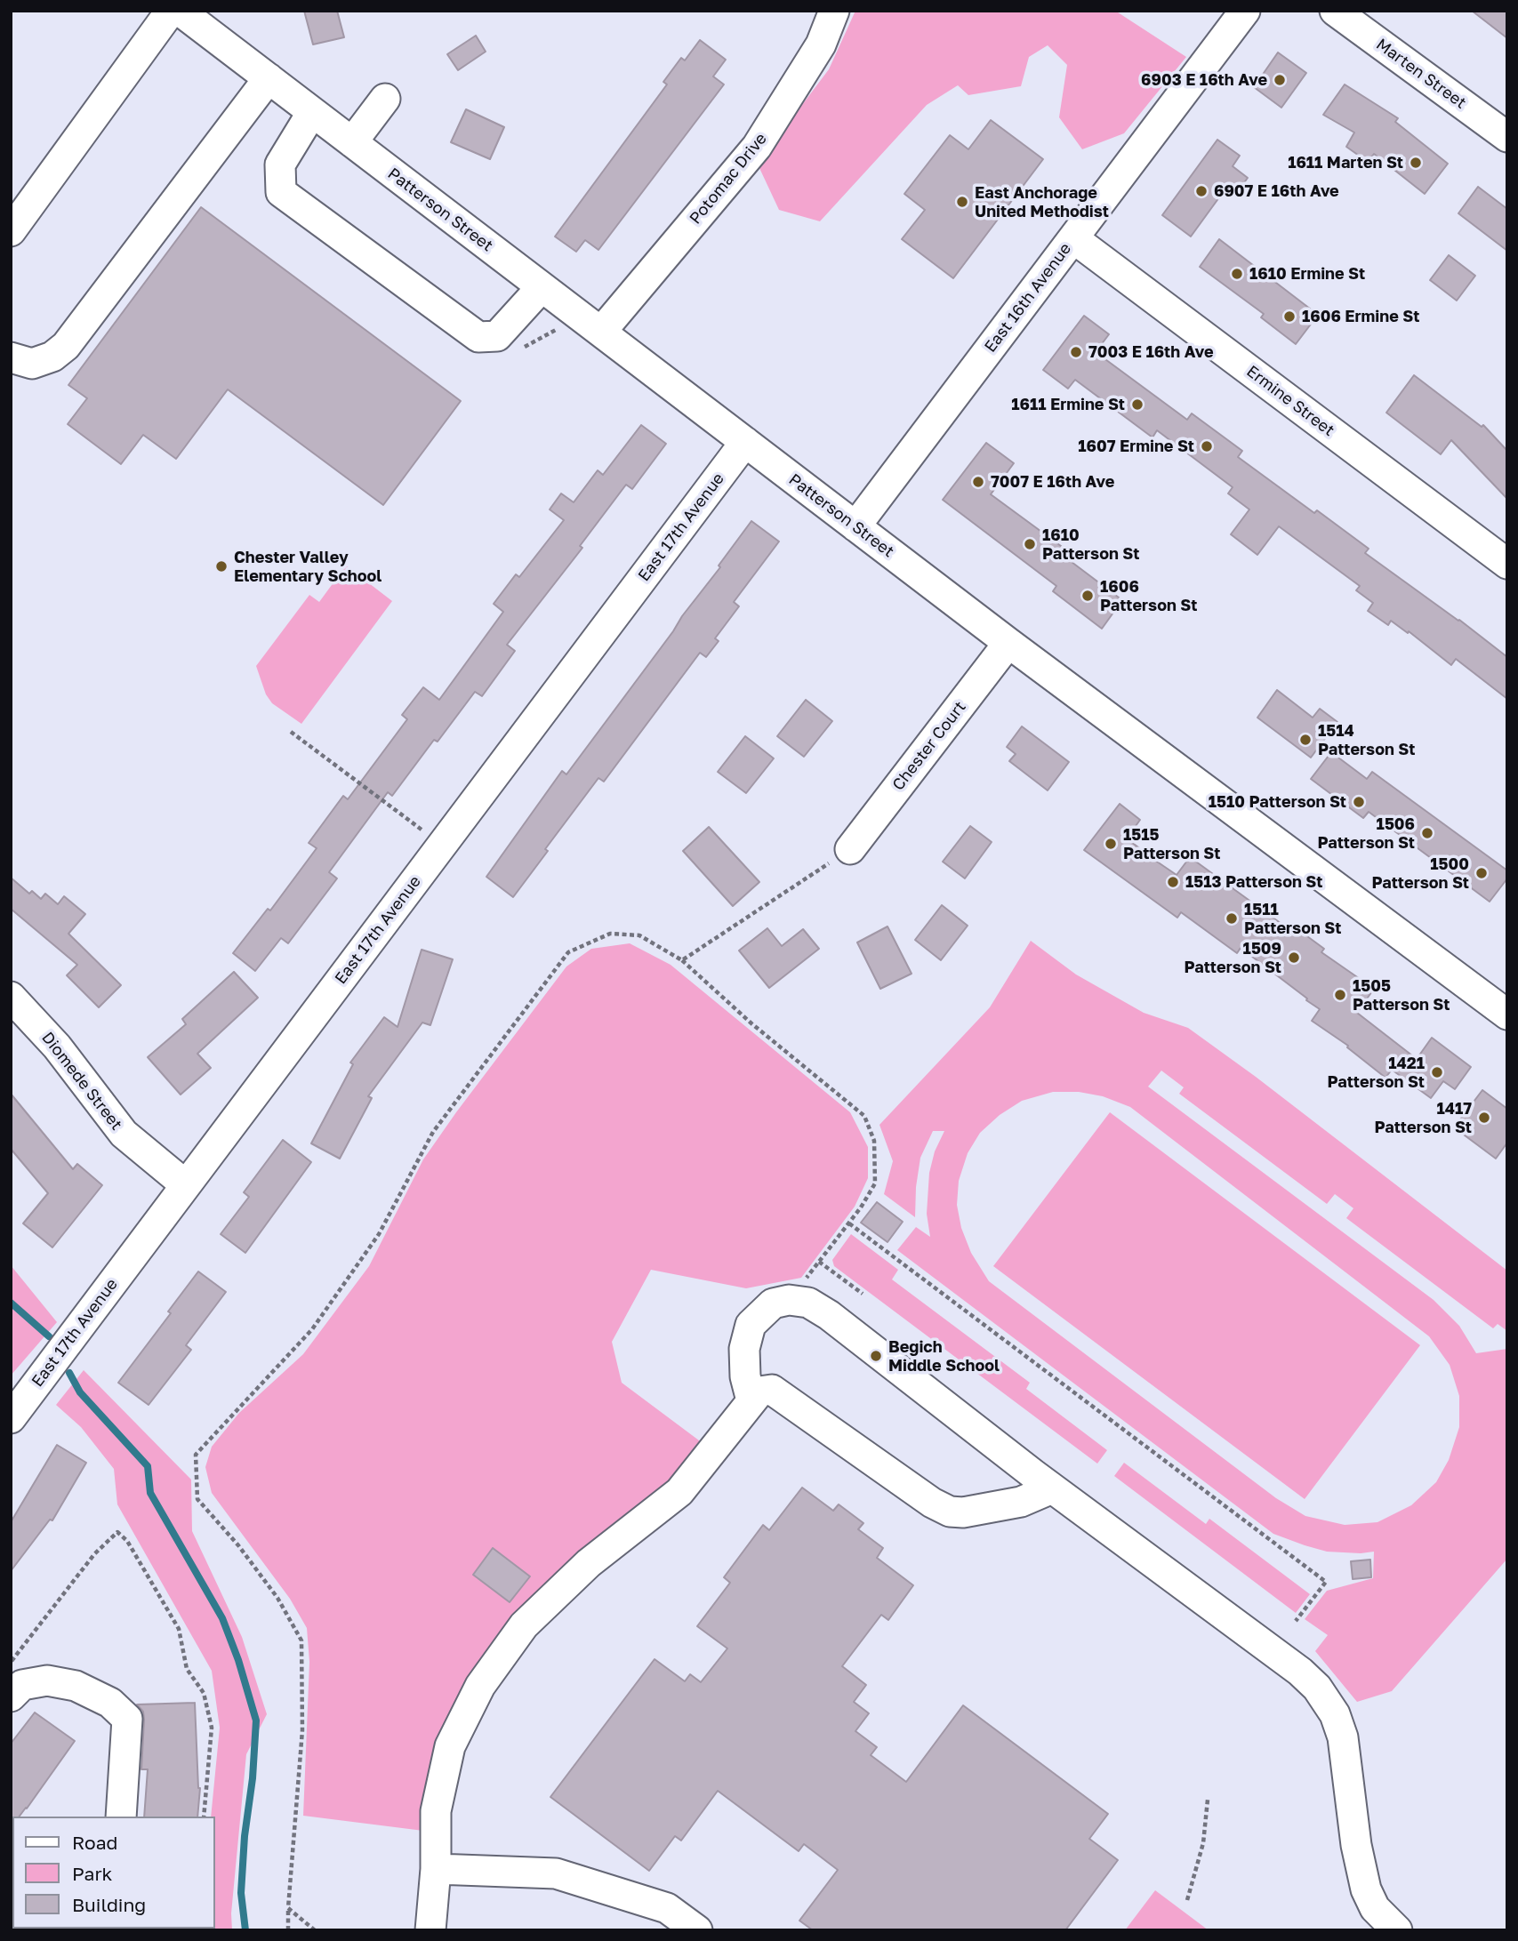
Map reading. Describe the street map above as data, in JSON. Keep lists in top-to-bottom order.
{
  "streets": {
    "street": [
      "Marten Street",
      "Potomac Drive",
      "Patterson Street",
      "East 16th Avenue",
      "Ermine Street",
      "East 17th Avenue",
      "Chester Court",
      "Diomede Street"
    ]
  },
  "crossings": [
    ["Potomac Drive", "Patterson Street"],
    ["Patterson Street", "East 16th Avenue"],
    ["Patterson Street", "East 17th Avenue"],
    ["Patterson Street", "Chester Court"],
    ["East 16th Avenue", "Ermine Street"],
    ["East 17th Avenue", "Diomede Street"]
  ],
  "places": [
    "6903 E 16th Ave",
    "1611 Marten St",
    "6907 E 16th Ave",
    "East Anchorage United Methodist",
    "1610 Ermine St",
    "1606 Ermine St",
    "7003 E 16th Ave",
    "1611 Ermine St",
    "1607 Ermine St",
    "7007 E 16th Ave",
    "1610 Patterson St",
    "Chester Valley Elementary School",
    "1606 Patterson St",
    "1514 Patterson St",
    "1510 Patterson St",
    "1506 Patterson St",
    "1515 Patterson St",
    "1500 Patterson St",
    "1513 Patterson St",
    "1511 Patterson St",
    "1509 Patterson St",
    "1505 Patterson St",
    "1421 Patterson St",
    "1417 Patterson St",
    "Begich Middle School"
  ],
  "legend": ["Road", "Park", "Building"]
}
